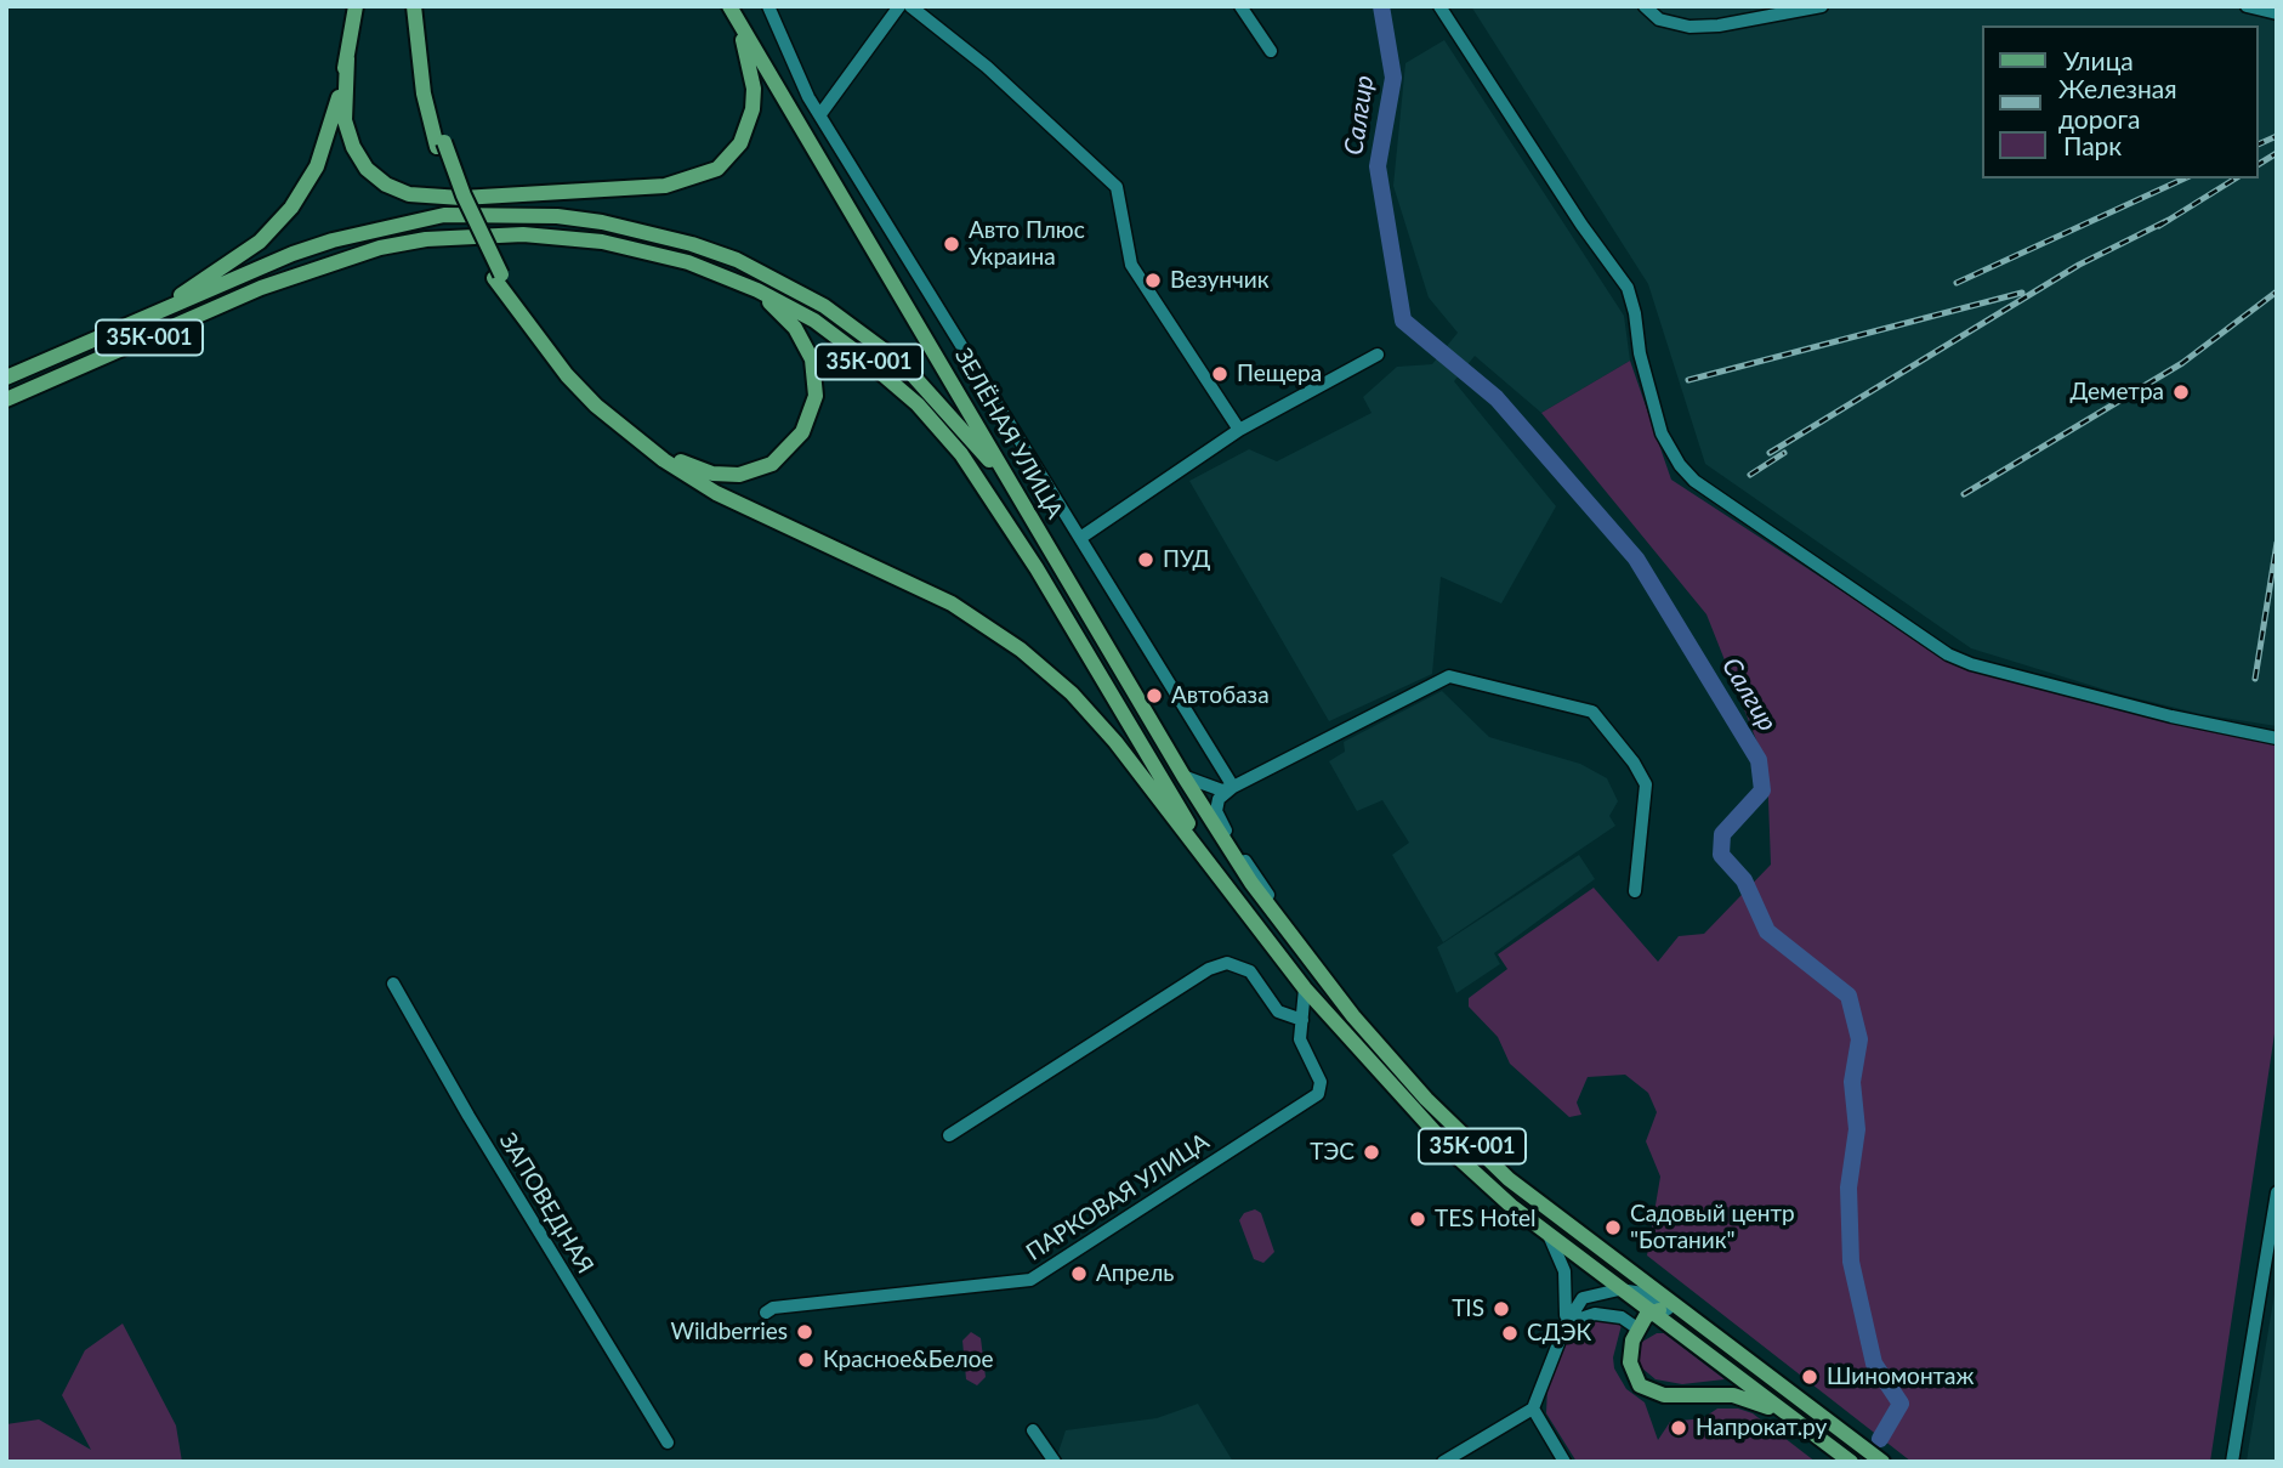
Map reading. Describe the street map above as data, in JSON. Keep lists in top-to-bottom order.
{
  "streets": {
    "main road": ["35К-001", "ЗЕЛЁНАЯ УЛИЦА"],
    "street": ["ПАРКОВАЯ УЛИЦА", "ЗАПОВЕДНАЯ"]
  },
  "crossings": [
    ["35К-001", "ЗЕЛЁНАЯ УЛИЦА"],
    ["35К-001", "ПАРКОВАЯ УЛИЦА"]
  ],
  "water": ["Салгир"],
  "places": [
    "Авто Плюс Украина",
    "Везунчик",
    "Пещера",
    "Деметра",
    "ПУД",
    "Автобаза",
    "ТЭС",
    "TES Hotel",
    "Садовый центр \"Ботаник\"",
    "Апрель",
    "TIS",
    "Wildberries",
    "СДЭК",
    "Красное&Белое",
    "Шиномонтаж",
    "Напрокат.ру"
  ],
  "legend": ["Улица", "Железная дорога", "Парк"]
}
